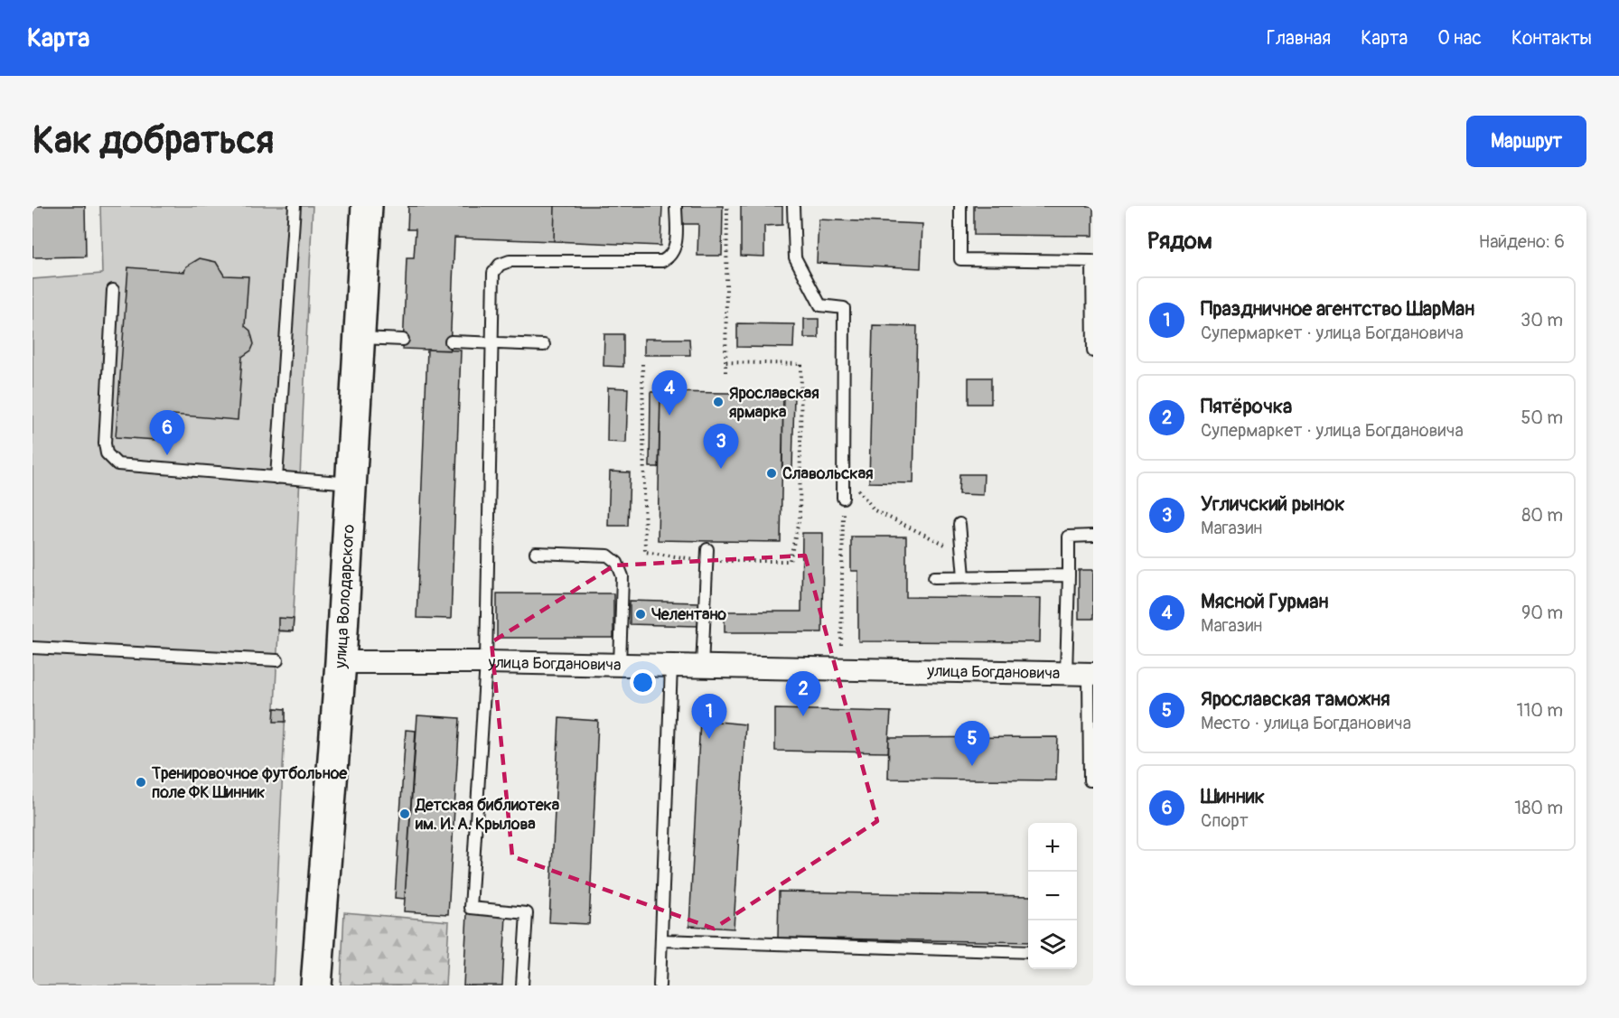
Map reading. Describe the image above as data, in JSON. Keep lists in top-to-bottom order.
{
  "streets": {
    "street": ["улица Володарского", "улица Богдановича"]
  },
  "crossings": [
    ["улица Володарского", "улица Богдановича"]
  ],
  "places": [
    "Ярославская ярмарка",
    "Славольская",
    "Челентано",
    "Тренировочное футбольное поле ФК Шинник",
    "Детская библиотека им. И. А. Крылова"
  ],
  "page": {
    "header": "Карта",
    "nav": [
      "Главная",
      "Карта",
      "О нас",
      "Контакты"
    ],
    "buttons": "Маршрут",
    "title": "Как добраться",
    "heading": ["Рядом", "Найдено: 6"],
    "list": [
      {
        "mark": "1",
        "name": "Праздничное агентство ШарМан",
        "note": "Супермаркет · улица Богдановича",
        "value": "30 m"
      },
      {
        "mark": "2",
        "name": "Пятёрочка",
        "note": "Супермаркет · улица Богдановича",
        "value": "50 m"
      },
      {
        "mark": "3",
        "name": "Угличский рынок",
        "note": "Магазин",
        "value": "80 m"
      },
      {
        "mark": "4",
        "name": "Мясной Гурман",
        "note": "Магазин",
        "value": "90 m"
      },
      {
        "mark": "5",
        "name": "Ярославская таможня",
        "note": "Место · улица Богдановича",
        "value": "110 m"
      },
      {
        "mark": "6",
        "name": "Шинник",
        "note": "Спорт",
        "value": "180 m"
      }
    ],
    "pins": [
      "4",
      "6",
      "3",
      "2",
      "1",
      "5"
    ],
    "map_buttons": ["+", "−"]
  }
}
